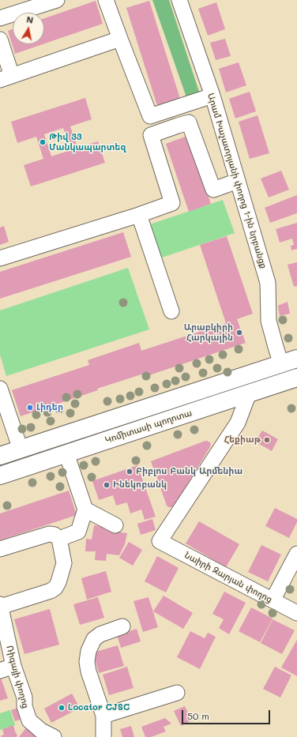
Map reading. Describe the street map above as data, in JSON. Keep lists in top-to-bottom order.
{
  "streets": {
    "main road": ["Կոմիտասի պողոտա"],
    "street": ["Արամ Խաչատրյանի փողոց 1-ին նրբանցք", "Նաիրի Զարյան փողոց", "Ռիգայի փողոց"]
  },
  "crossings": [
    ["Կոմիտասի պողոտա", "Նաիրի Զարյան փողոց"]
  ],
  "places": [
    "Թիվ 33 Մանկապարտեզ",
    "Արաբկիրի Հարկային",
    "Լիդեր",
    "Հեքիաթ",
    "Բիբլոս Բանկ Արմենիա",
    "Ինեկոբանկ",
    "Locator CJSC"
  ],
  "scale_bar": "50 m",
  "north": "top"
}
